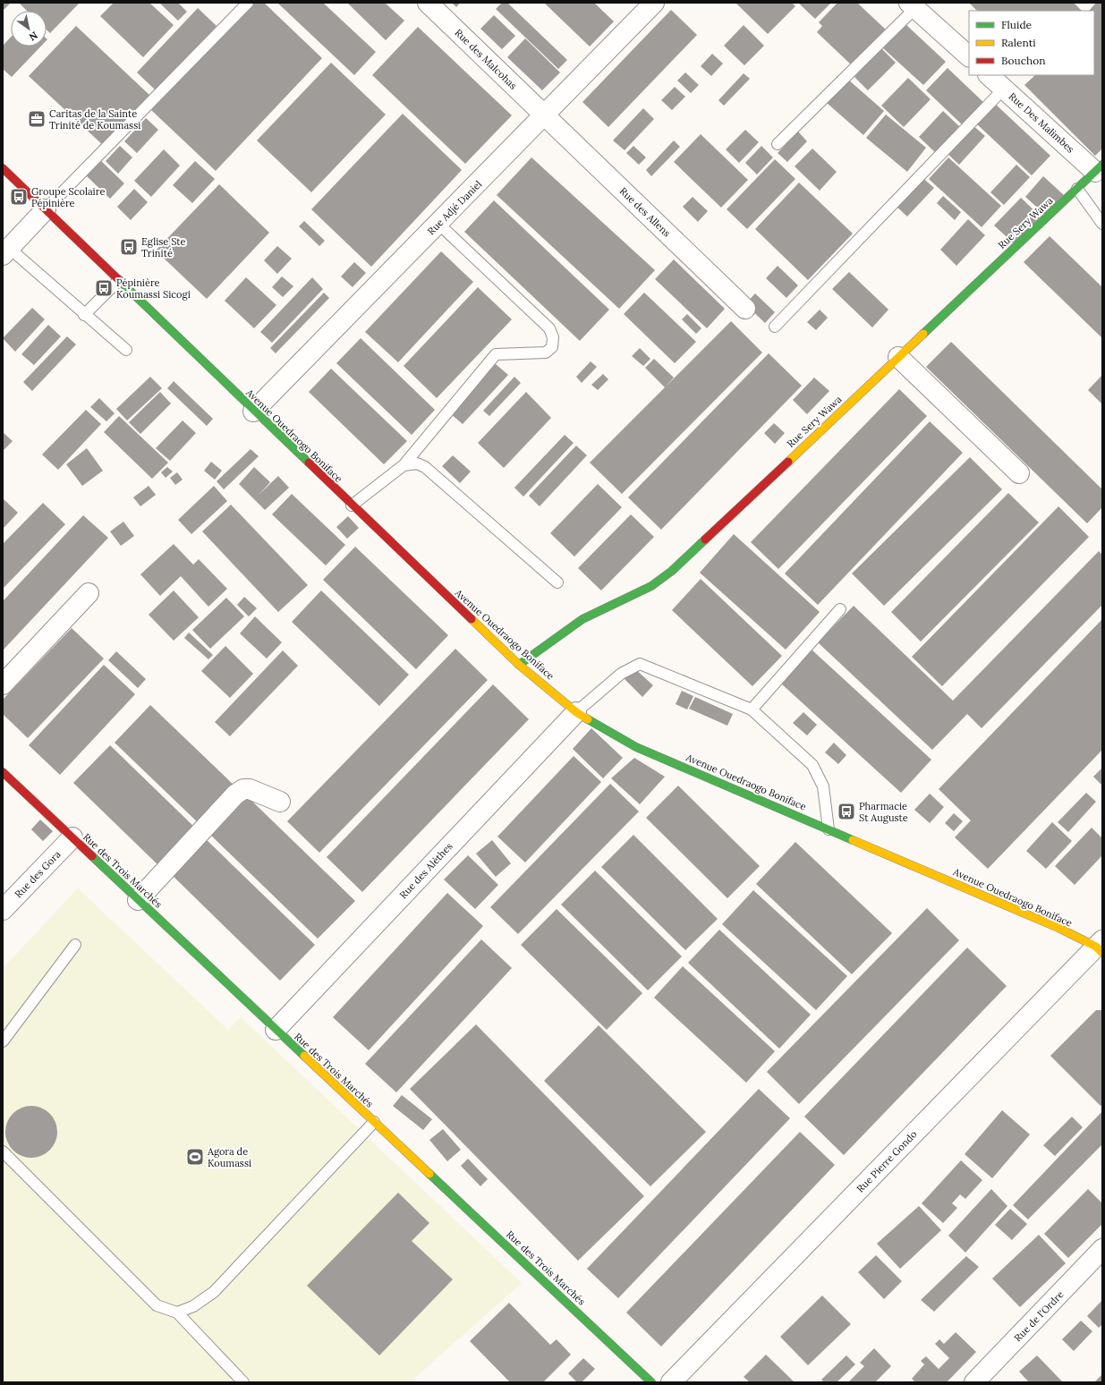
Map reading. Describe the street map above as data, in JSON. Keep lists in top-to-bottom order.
{
  "streets": {
    "street": [
      "Rue des Malcohas",
      "Rue Des Malimbes",
      "Rue Adjé Daniel",
      "Rue des Allens",
      "Rue Sery Wawa",
      "Avenue Ouedraogo Boniface",
      "Rue des Trois Marchés",
      "Rue des Alèthes",
      "Rue des Gora",
      "Rue Pierre Gondo",
      "Rue de l'Ordre"
    ]
  },
  "crossings": [
    ["Rue des Malcohas", "Rue Adjé Daniel"],
    ["Rue des Malcohas", "Rue des Allens"],
    ["Rue Des Malimbes", "Rue Sery Wawa"],
    ["Rue Adjé Daniel", "Rue des Allens"],
    ["Rue Adjé Daniel", "Avenue Ouedraogo Boniface"],
    ["Rue Sery Wawa", "Avenue Ouedraogo Boniface"],
    ["Avenue Ouedraogo Boniface", "Rue des Alèthes"],
    ["Avenue Ouedraogo Boniface", "Rue Pierre Gondo"],
    ["Rue des Trois Marchés", "Rue des Alèthes"],
    ["Rue des Trois Marchés", "Rue des Gora"]
  ],
  "places": {
    "office": ["Caritas de la Sainte Trinité de Koumassi"],
    "bus stop": [
      "Groupe Scolaire Pépinière",
      "Eglise Ste Trinité",
      "Pépinière Koumassi Sicogi",
      "Pharmacie St Auguste"
    ],
    "sports": ["Agora de Koumassi"]
  },
  "legend": ["Fluide", "Ralenti", "Bouchon"],
  "north": "bottom right"
}
